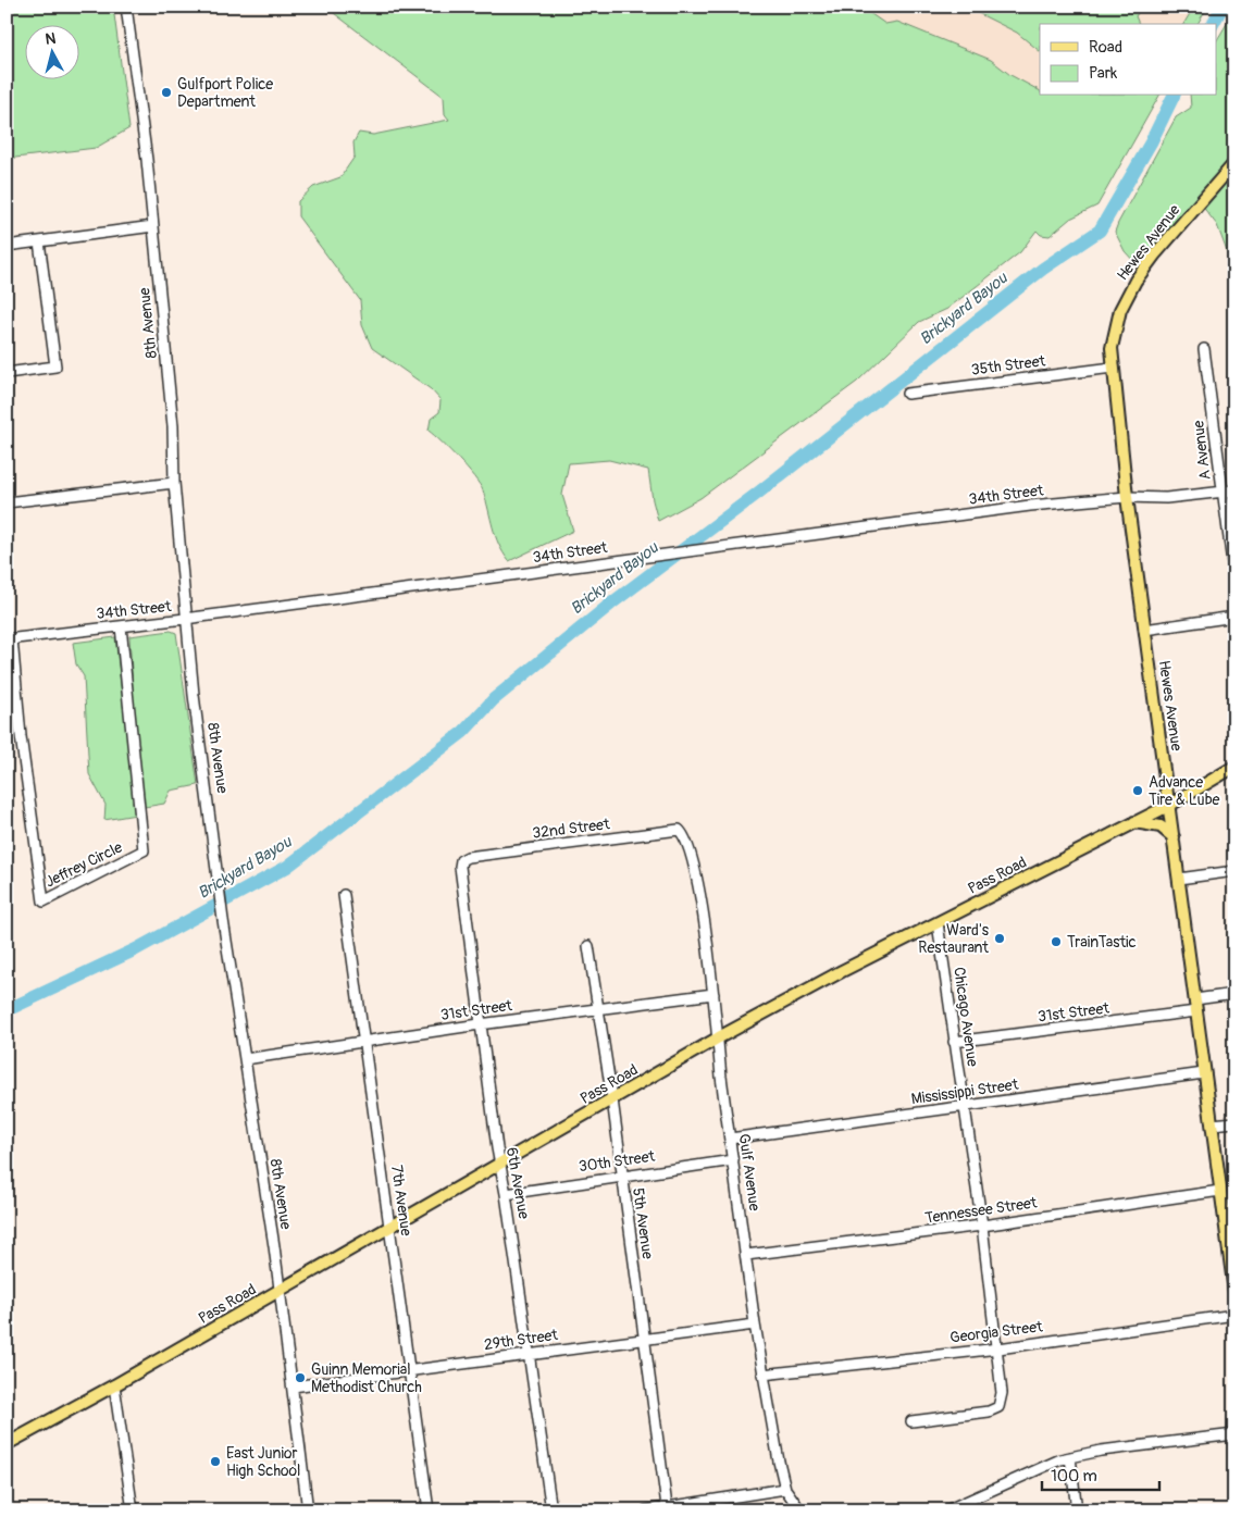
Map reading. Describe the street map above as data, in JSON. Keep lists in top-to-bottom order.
{
  "streets": {
    "main road": ["Hewes Avenue", "Pass Road"],
    "street": [
      "8th Avenue",
      "35th Street",
      "A Avenue",
      "34th Street",
      "32nd Street",
      "Jeffrey Circle",
      "31st Street",
      "Chicago Avenue",
      "Mississippi Street",
      "30th Street",
      "Gulf Avenue",
      "6th Avenue",
      "7th Avenue",
      "Tennessee Street",
      "5th Avenue",
      "Georgia Street",
      "29th Street"
    ]
  },
  "crossings": [
    ["Hewes Avenue", "35th Street"],
    ["Hewes Avenue", "34th Street"],
    ["Hewes Avenue", "Pass Road"],
    ["Hewes Avenue", "31st Street"],
    ["Hewes Avenue", "Mississippi Street"],
    ["Hewes Avenue", "Tennessee Street"],
    ["8th Avenue", "34th Street"],
    ["8th Avenue", "Pass Road"],
    ["8th Avenue", "31st Street"],
    ["8th Avenue", "29th Street"],
    ["A Avenue", "34th Street"],
    ["34th Street", "Jeffrey Circle"],
    ["32nd Street", "Gulf Avenue"],
    ["32nd Street", "6th Avenue"],
    ["Pass Road", "Chicago Avenue"],
    ["Pass Road", "Gulf Avenue"],
    ["Pass Road", "6th Avenue"],
    ["Pass Road", "7th Avenue"],
    ["Pass Road", "5th Avenue"],
    ["31st Street", "Chicago Avenue"],
    ["31st Street", "Gulf Avenue"],
    ["31st Street", "6th Avenue"],
    ["31st Street", "7th Avenue"],
    ["31st Street", "5th Avenue"],
    ["Chicago Avenue", "Mississippi Street"],
    ["Chicago Avenue", "Tennessee Street"],
    ["Chicago Avenue", "Georgia Street"],
    ["Mississippi Street", "Gulf Avenue"],
    ["30th Street", "Gulf Avenue"],
    ["30th Street", "6th Avenue"],
    ["30th Street", "5th Avenue"],
    ["Gulf Avenue", "Tennessee Street"],
    ["Gulf Avenue", "Georgia Street"],
    ["Gulf Avenue", "29th Street"],
    ["6th Avenue", "29th Street"],
    ["7th Avenue", "29th Street"],
    ["5th Avenue", "29th Street"]
  ],
  "water": ["Brickyard Bayou"],
  "places": [
    "Gulfport Police Department",
    "Advance Tire & Lube",
    "Ward's Restaurant",
    "TrainTastic",
    "Guinn Memorial Methodist Church",
    "East Junior High School"
  ],
  "legend": ["Road", "Park"],
  "scale_bar": "100 m",
  "north": "top"
}
